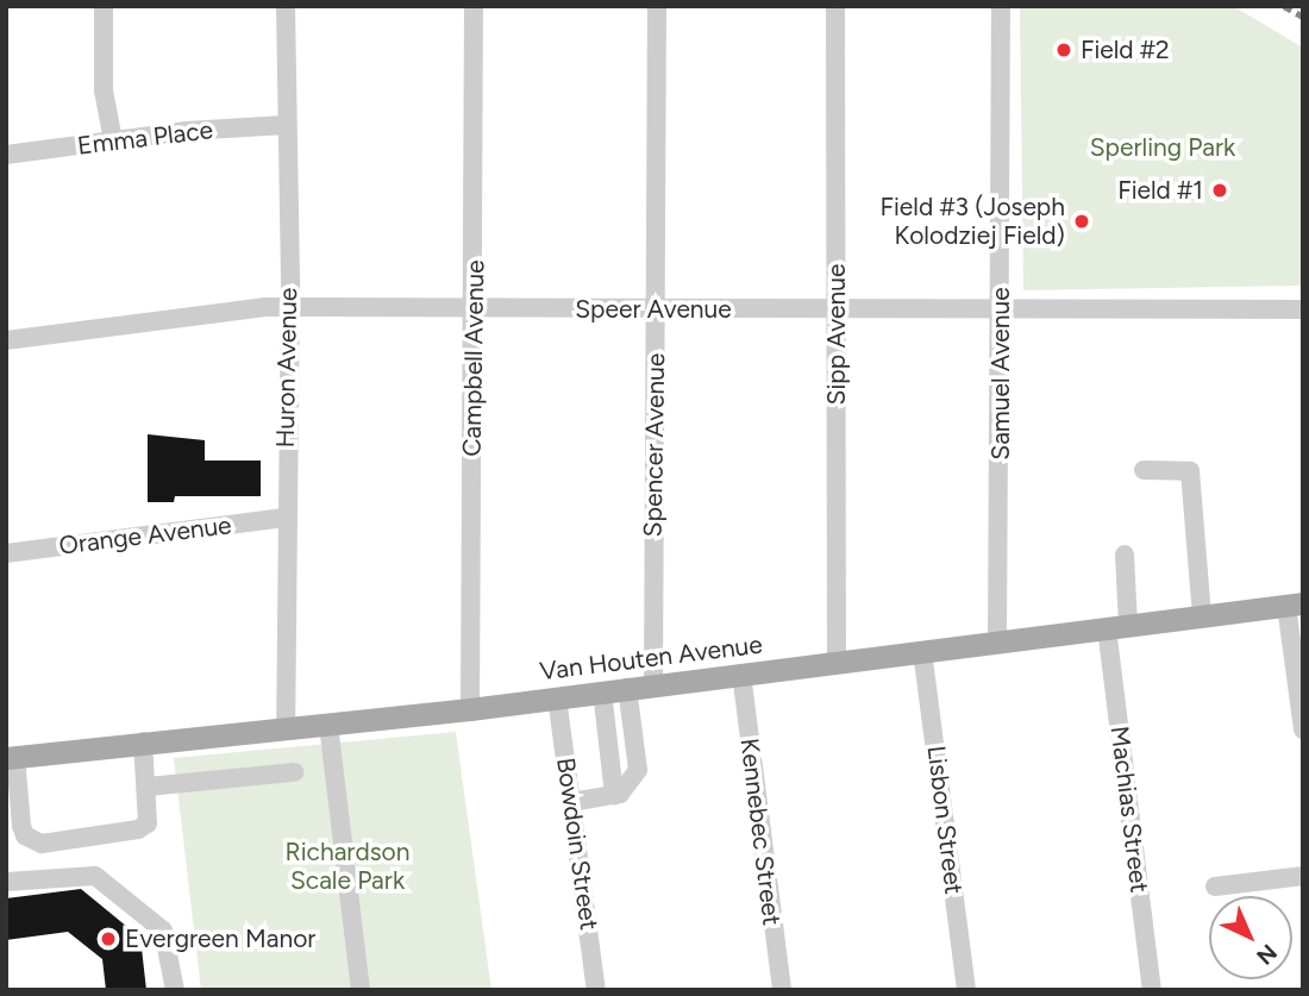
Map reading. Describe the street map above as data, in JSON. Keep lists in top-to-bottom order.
{
  "streets": {
    "main road": ["Van Houten Avenue"],
    "street": [
      "Emma Place",
      "Speer Avenue",
      "Sipp Avenue",
      "Campbell Avenue",
      "Huron Avenue",
      "Samuel Avenue",
      "Spencer Avenue",
      "Orange Avenue",
      "Machias Street",
      "Lisbon Street",
      "Kennebec Street",
      "Bowdoin Street"
    ]
  },
  "crossings": [
    ["Emma Place", "Huron Avenue"],
    ["Speer Avenue", "Sipp Avenue"],
    ["Speer Avenue", "Campbell Avenue"],
    ["Speer Avenue", "Huron Avenue"],
    ["Speer Avenue", "Samuel Avenue"],
    ["Speer Avenue", "Spencer Avenue"],
    ["Sipp Avenue", "Van Houten Avenue"],
    ["Campbell Avenue", "Van Houten Avenue"],
    ["Huron Avenue", "Orange Avenue"],
    ["Huron Avenue", "Van Houten Avenue"],
    ["Samuel Avenue", "Van Houten Avenue"],
    ["Spencer Avenue", "Van Houten Avenue"],
    ["Van Houten Avenue", "Machias Street"],
    ["Van Houten Avenue", "Lisbon Street"],
    ["Van Houten Avenue", "Kennebec Street"],
    ["Van Houten Avenue", "Bowdoin Street"]
  ],
  "parks": ["Sperling Park", "Richardson Scale Park"],
  "places": [
    "Field #2",
    "Field #1",
    "Field #3 (Joseph Kolodziej Field)",
    "Evergreen Manor"
  ],
  "north": "bottom right"
}
